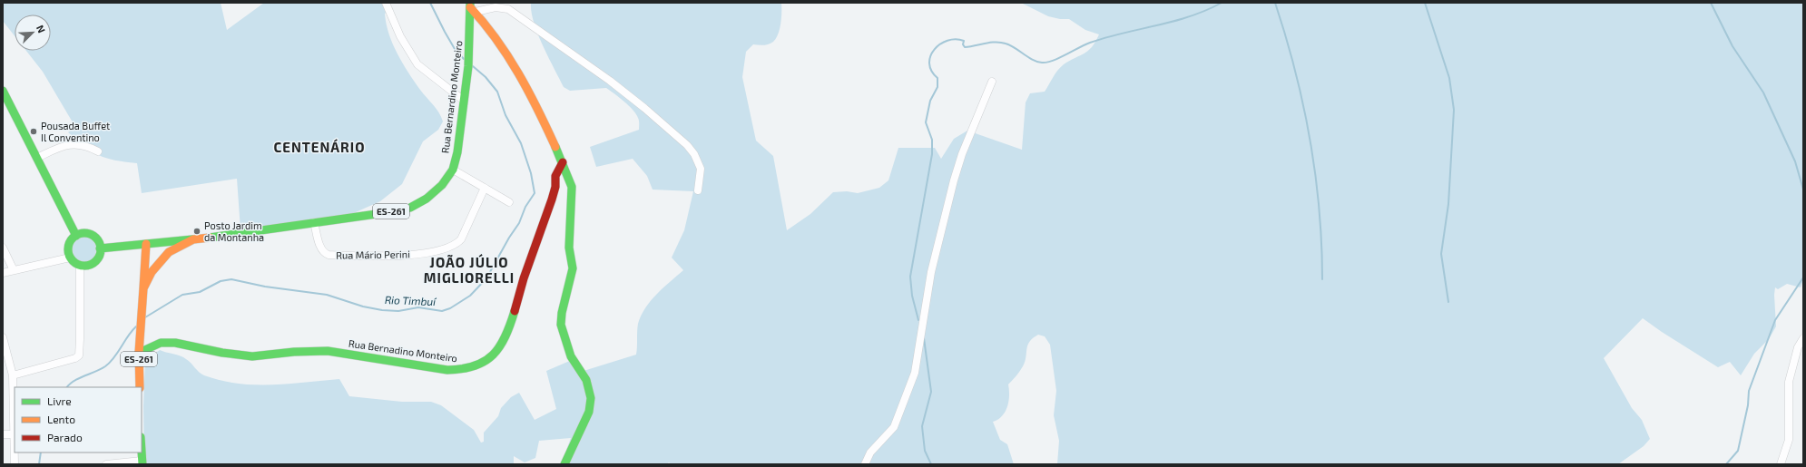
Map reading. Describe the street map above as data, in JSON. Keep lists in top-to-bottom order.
{
  "streets": {
    "street": [
      "Rua Bernardino Monteiro",
      "ES-261",
      "Rua Mário Perini",
      "Rua Bernadino Monteiro"
    ]
  },
  "crossings": [
    ["Rua Bernardino Monteiro", "ES-261"],
    ["Rua Bernardino Monteiro", "Rua Mário Perini"],
    ["ES-261", "Rua Mário Perini"],
    ["ES-261", "Rua Bernadino Monteiro"]
  ],
  "districts": ["CENTENÁRIO", "JOÃO JÚLIO MIGLIORELLI"],
  "water": ["Rio Timbuí"],
  "places": ["Pousada Buffet Il Conventino", "Posto Jardim da Montanha"],
  "legend": ["Livre", "Lento", "Parado"],
  "north": "top right"
}
